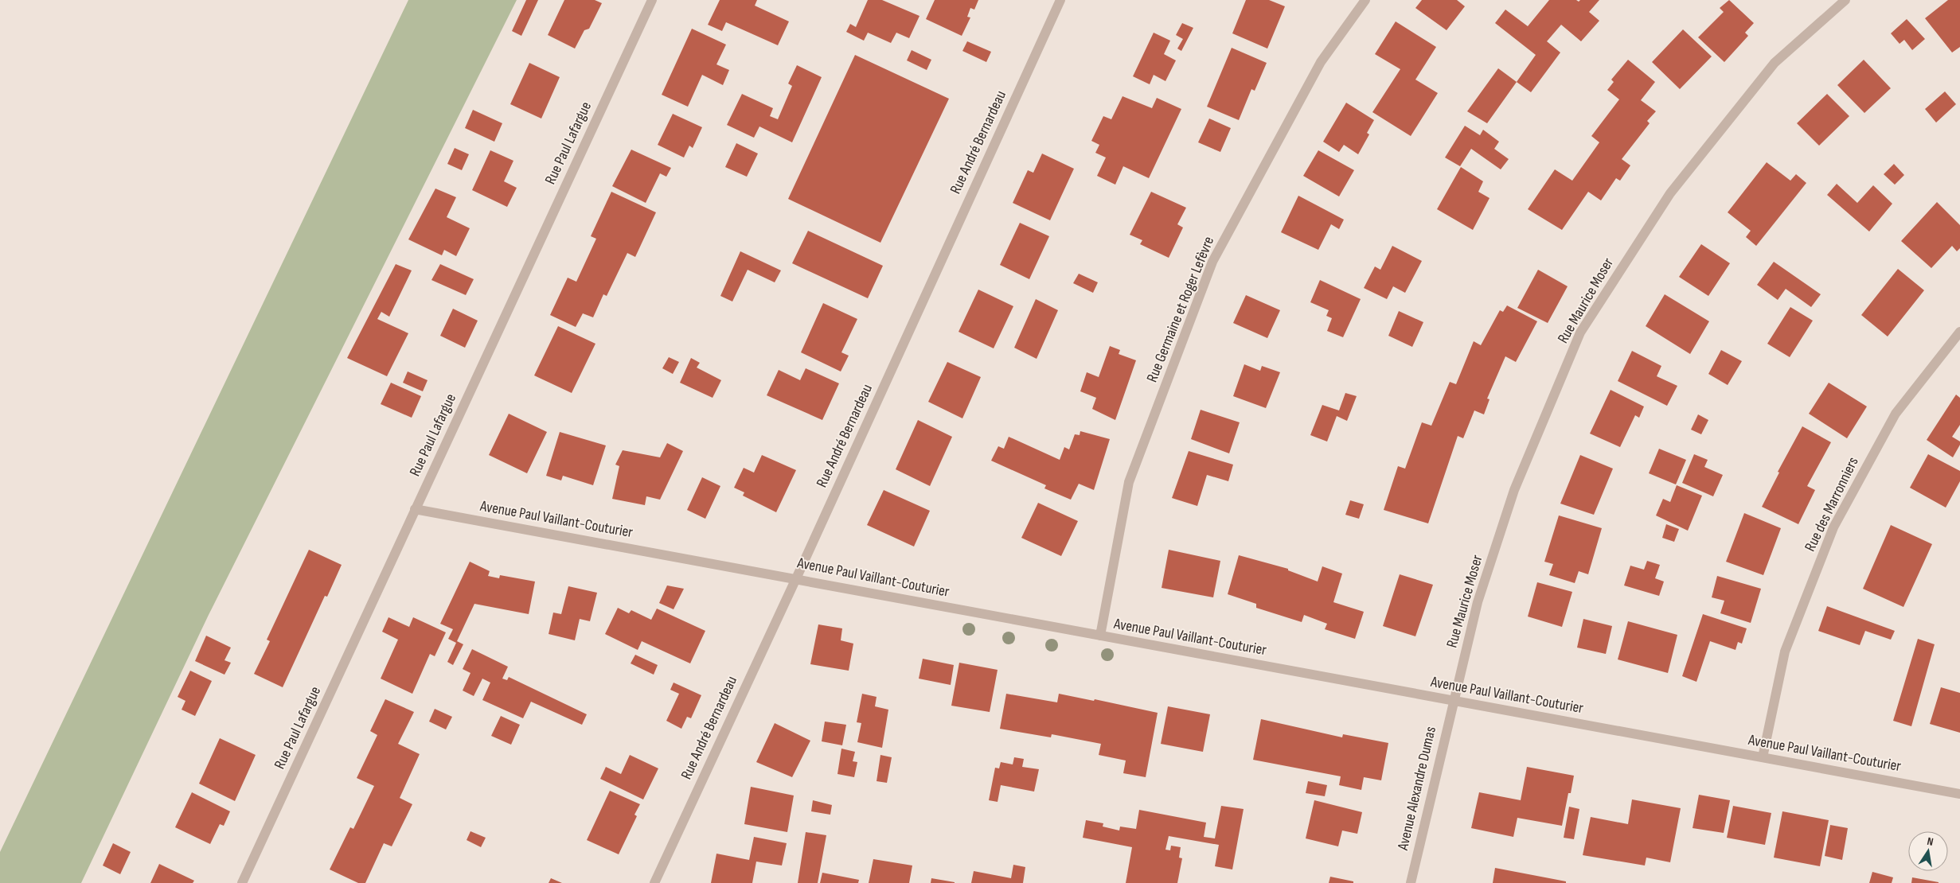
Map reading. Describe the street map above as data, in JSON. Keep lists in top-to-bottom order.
{
  "streets": {
    "street": [
      "Rue André Bernardeau",
      "Rue Paul Lafargue",
      "Rue Maurice Moser",
      "Rue Germaine et Roger Lefèvre",
      "Rue des Marronniers",
      "Avenue Paul Vaillant-Couturier",
      "Avenue Alexandre Dumas"
    ]
  },
  "crossings": [
    ["Rue André Bernardeau", "Avenue Paul Vaillant-Couturier"],
    ["Rue Paul Lafargue", "Avenue Paul Vaillant-Couturier"],
    ["Rue Maurice Moser", "Avenue Paul Vaillant-Couturier"],
    ["Rue Maurice Moser", "Avenue Alexandre Dumas"],
    ["Rue Germaine et Roger Lefèvre", "Avenue Paul Vaillant-Couturier"],
    ["Rue des Marronniers", "Avenue Paul Vaillant-Couturier"],
    ["Avenue Paul Vaillant-Couturier", "Avenue Alexandre Dumas"]
  ],
  "north": "top"
}
